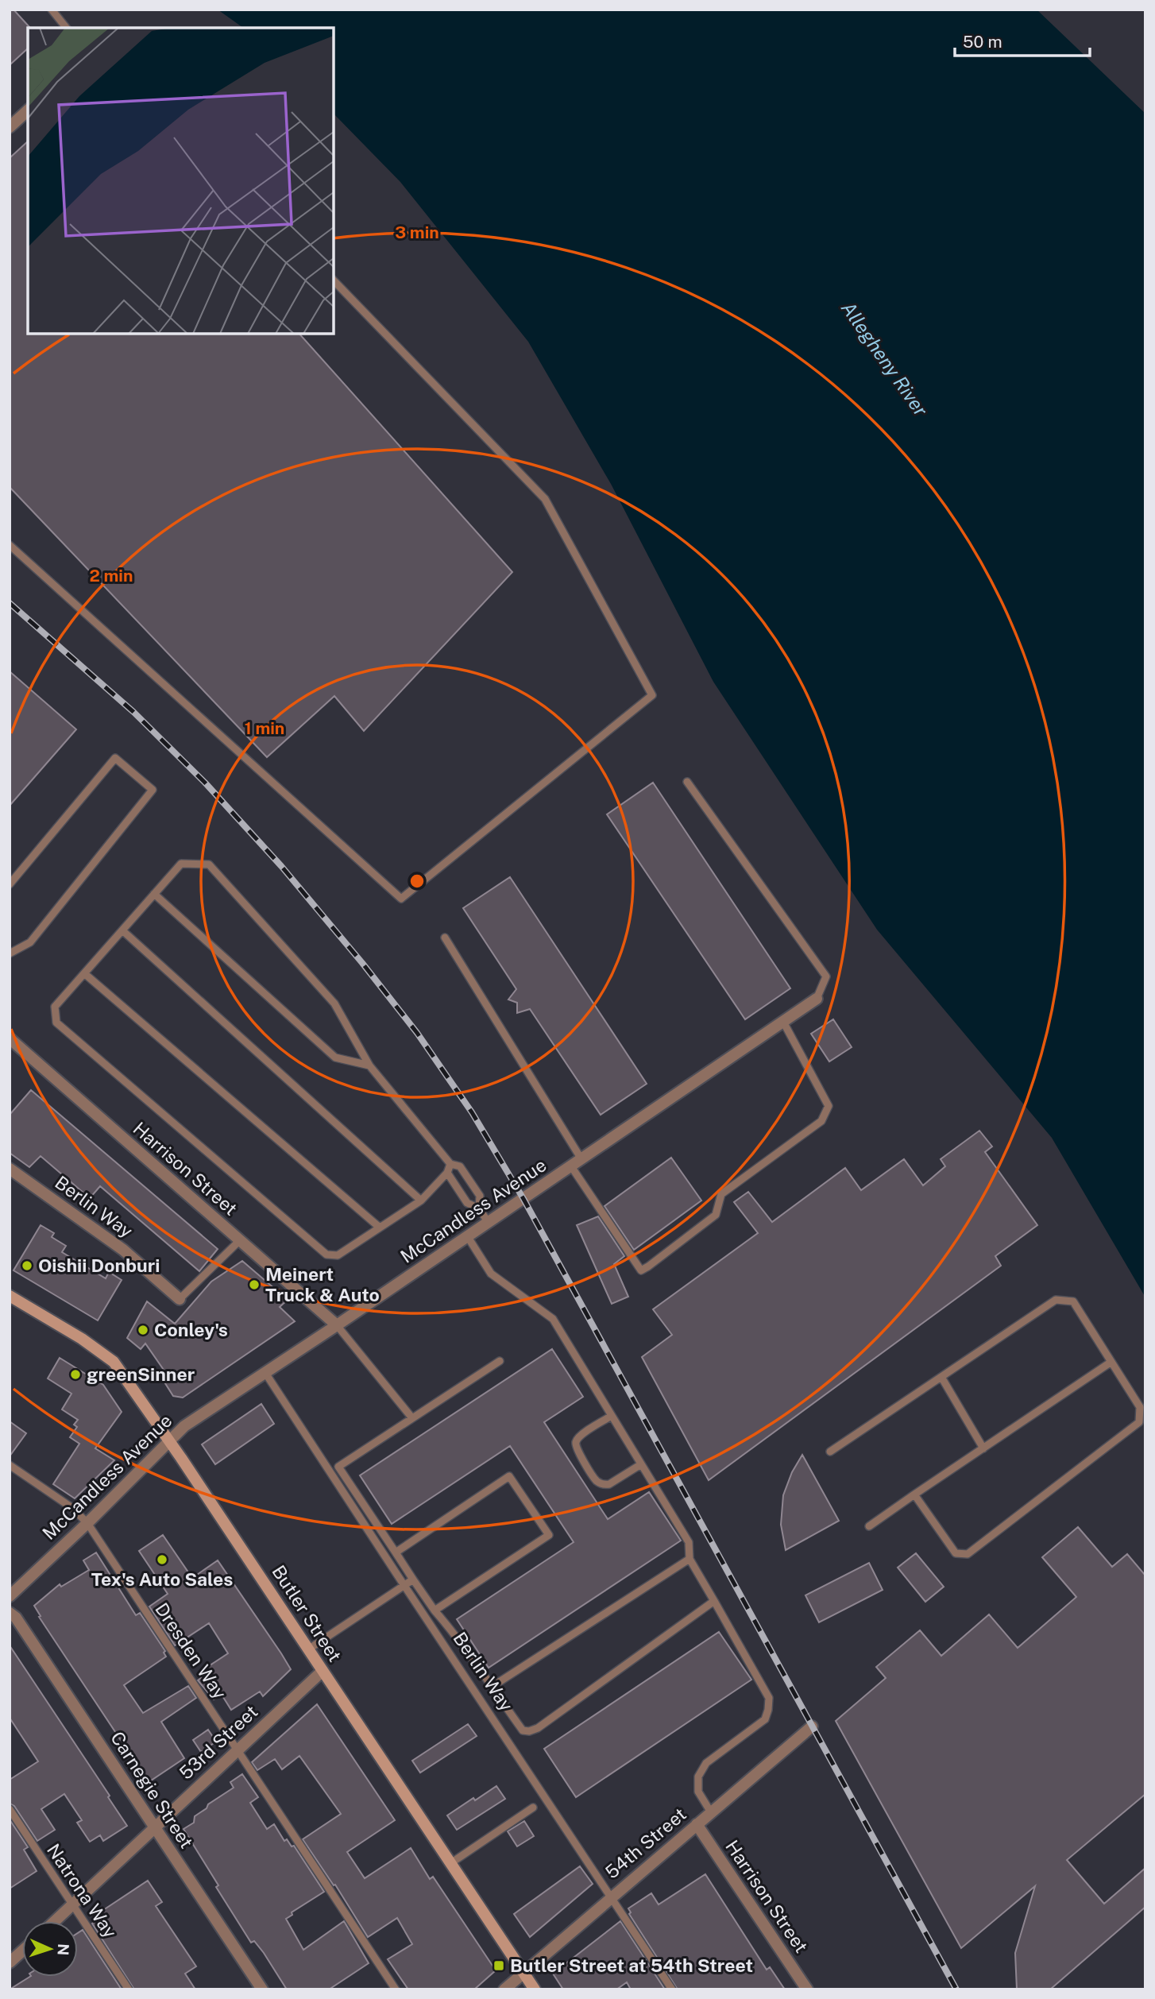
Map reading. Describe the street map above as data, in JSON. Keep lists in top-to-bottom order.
{
  "streets": {
    "main road": ["Butler Street"],
    "street": [
      "Harrison Street",
      "Berlin Way",
      "McCandless Avenue",
      "53rd Street",
      "Carnegie Street",
      "54th Street"
    ],
    "lane": ["Dresden Way", "Natrona Way"]
  },
  "crossings": [
    ["Harrison Street", "McCandless Avenue"],
    ["Harrison Street", "54th Street"],
    ["Berlin Way", "McCandless Avenue"],
    ["Berlin Way", "54th Street"],
    ["McCandless Avenue", "Butler Street"],
    ["McCandless Avenue", "Dresden Way"],
    ["Butler Street", "53rd Street"],
    ["Butler Street", "54th Street"],
    ["Dresden Way", "53rd Street"],
    ["53rd Street", "Carnegie Street"],
    ["53rd Street", "Natrona Way"]
  ],
  "water": ["Allegheny River"],
  "places": {
    "other": [
      "Oishii Donburi",
      "Meinert Truck & Auto",
      "Conley's",
      "greenSinner",
      "Tex's Auto Sales"
    ],
    "transit": ["Butler Street at 54th Street"]
  },
  "scale_bar": "50 m",
  "north": "right",
  "rings": ["3 min", "2 min", "1 min"]
}
